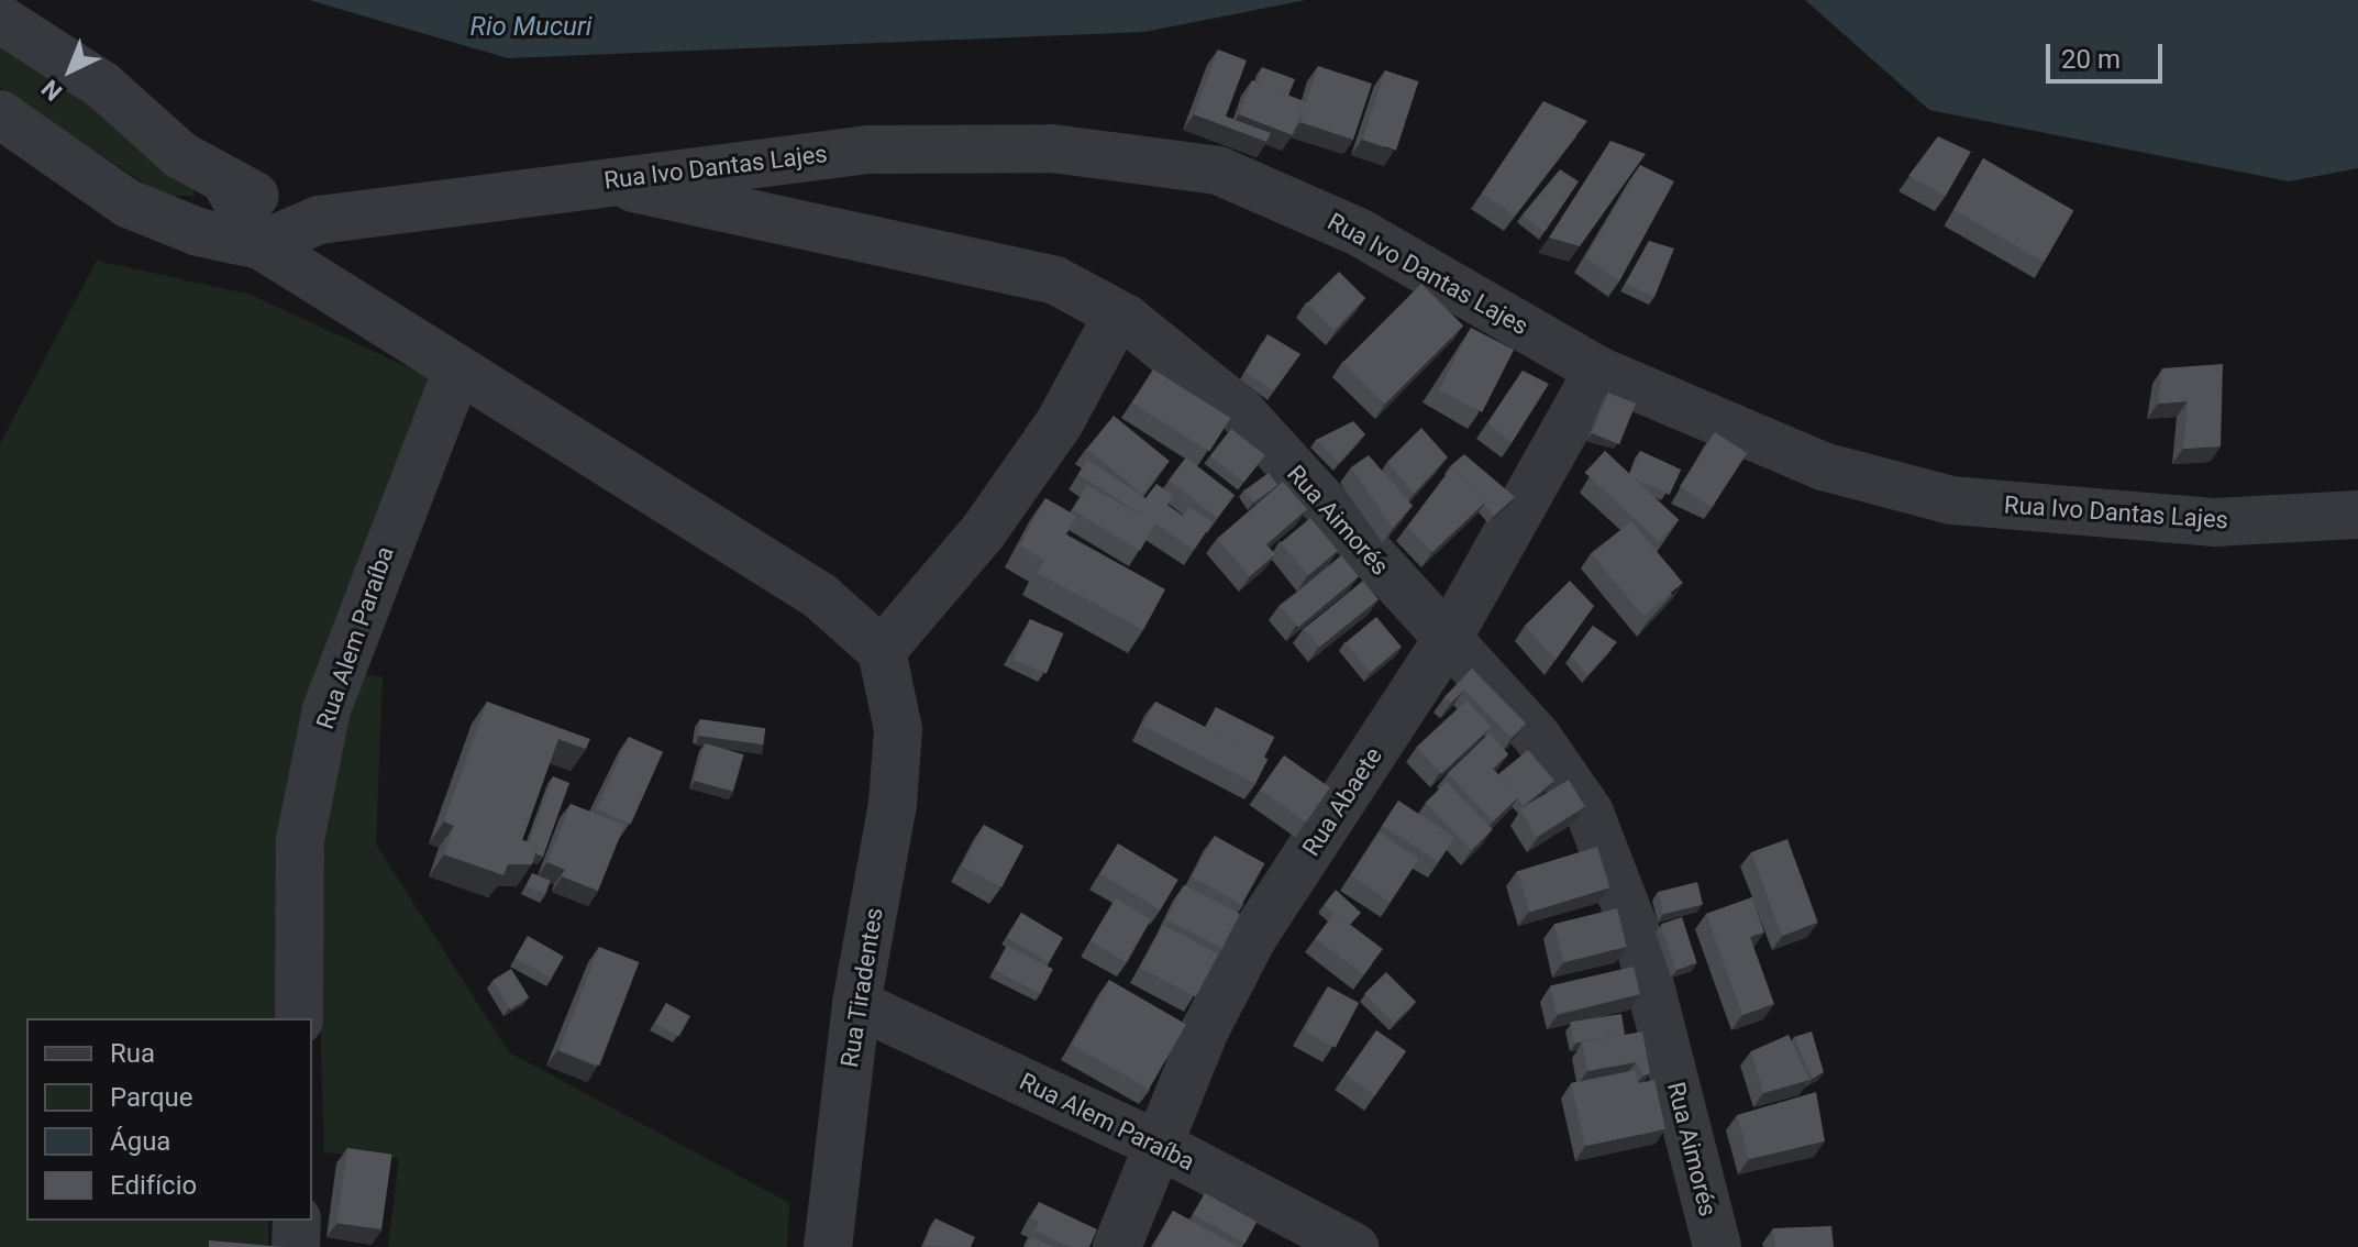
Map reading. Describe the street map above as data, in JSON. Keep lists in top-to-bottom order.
{
  "streets": {
    "street": [
      "Rua Ivo Dantas Lajes",
      "Rua Aimorés",
      "Rua Alem Paraíba",
      "Rua Abaete",
      "Rua Tiradentes"
    ]
  },
  "crossings": [
    ["Rua Ivo Dantas Lajes", "Rua Aimorés"],
    ["Rua Ivo Dantas Lajes", "Rua Abaete"],
    ["Rua Aimorés", "Rua Abaete"],
    ["Rua Alem Paraíba", "Rua Abaete"],
    ["Rua Alem Paraíba", "Rua Tiradentes"]
  ],
  "water": ["Rio Mucuri"],
  "legend": [
    "Rua",
    "Parque",
    "Água",
    "Edifício"
  ],
  "scale_bar": "20 m",
  "north": "bottom left"
}
